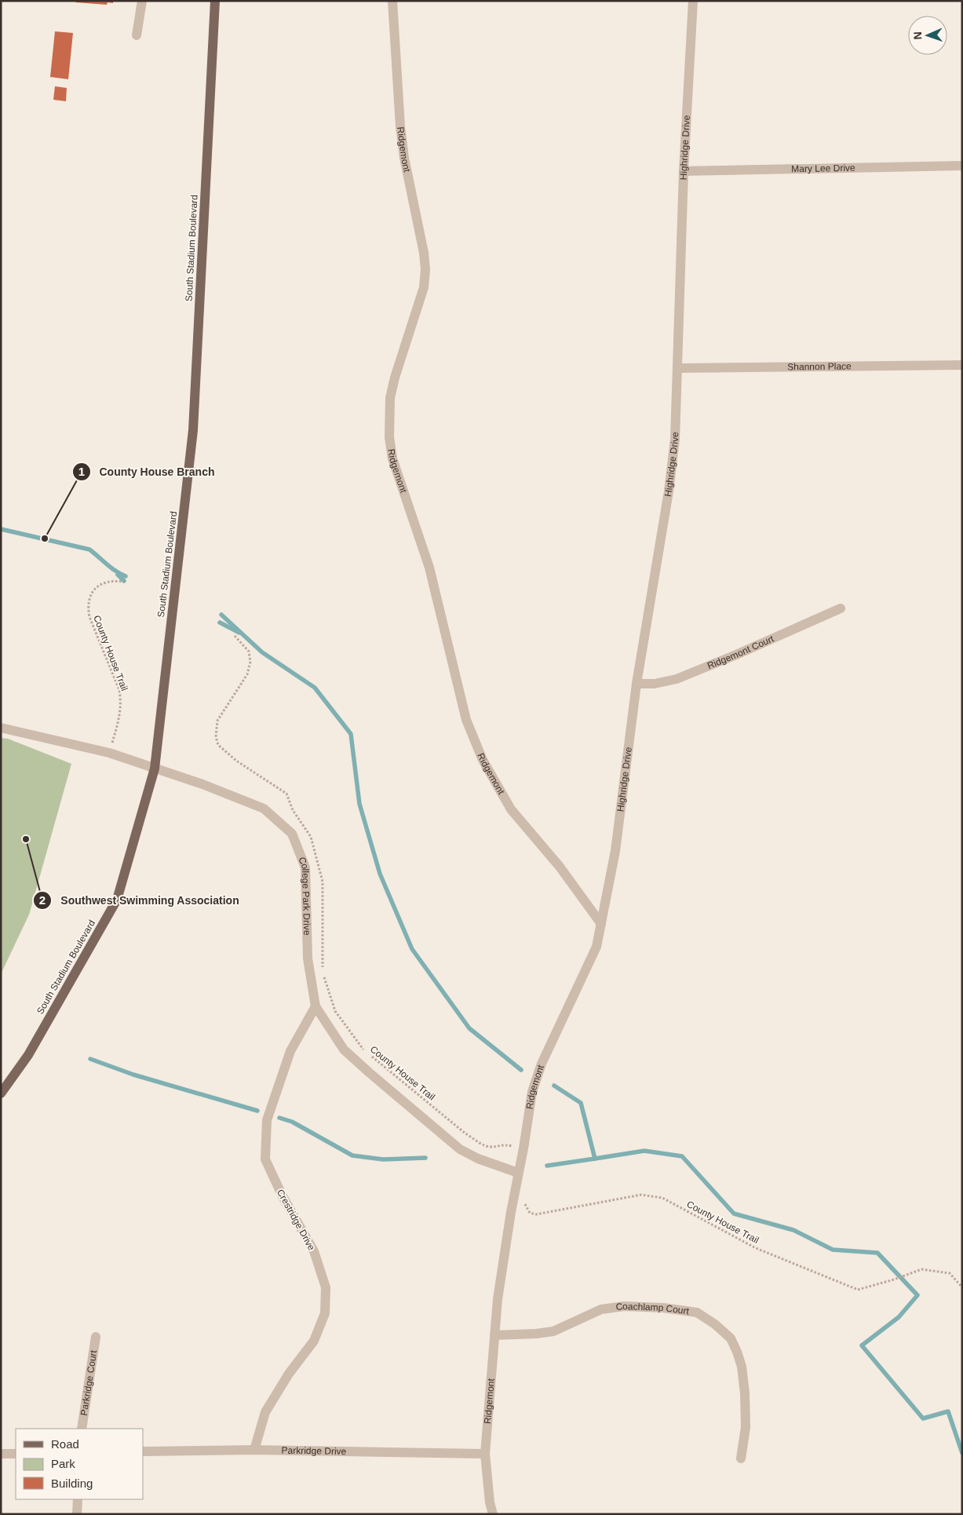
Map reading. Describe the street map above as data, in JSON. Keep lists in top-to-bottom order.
{
  "streets": {
    "main road": ["South Stadium Boulevard"],
    "street": [
      "Highridge Drive",
      "Ridgemont",
      "Mary Lee Drive",
      "Shannon Place",
      "Ridgemont Court",
      "College Park Drive",
      "Crestridge Drive",
      "Coachlamp Court",
      "Parkridge Court",
      "Parkridge Drive"
    ],
    "path": ["County House Trail"]
  },
  "crossings": [
    ["Highridge Drive", "Ridgemont"],
    ["Highridge Drive", "Mary Lee Drive"],
    ["Highridge Drive", "Shannon Place"],
    ["Highridge Drive", "Ridgemont Court"],
    ["Ridgemont", "College Park Drive"],
    ["Ridgemont", "Coachlamp Court"],
    ["Ridgemont", "Parkridge Drive"],
    ["South Stadium Boulevard", "College Park Drive"],
    ["County House Trail", "College Park Drive"],
    ["College Park Drive", "Crestridge Drive"],
    ["Crestridge Drive", "Parkridge Drive"]
  ],
  "places": ["County House Branch", "Southwest Swimming Association"],
  "legend": ["Road", "Park", "Building"],
  "north": "left"
}
